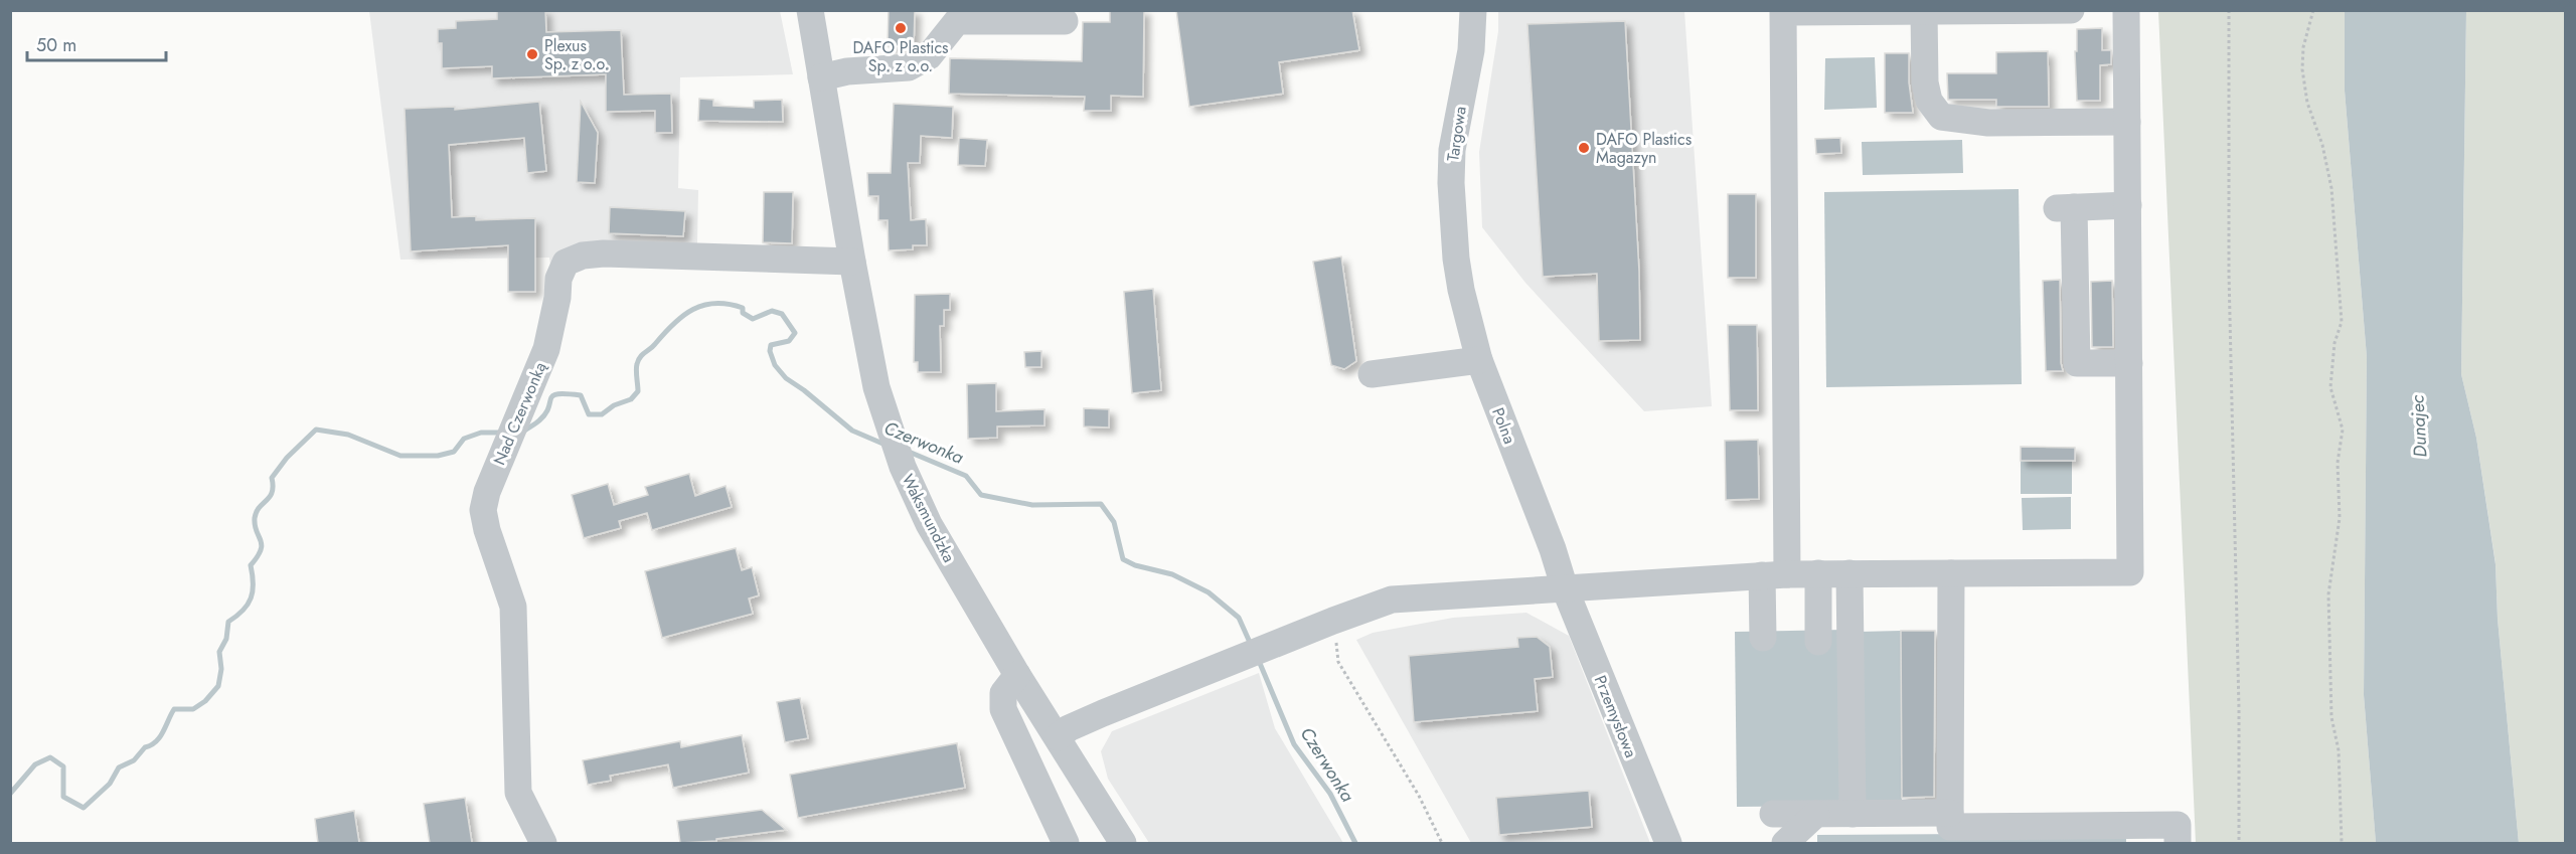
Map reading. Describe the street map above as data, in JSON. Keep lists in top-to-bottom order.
{
  "streets": {
    "street": [
      "Targowa",
      "Nad Czerwonką",
      "Polna",
      "Waksmundzka",
      "Przemysłowa"
    ]
  },
  "crossings": [
    ["Targowa", "Polna"],
    ["Nad Czerwonką", "Waksmundzka"],
    ["Polna", "Przemysłowa"]
  ],
  "water": ["Dunajec", "Czerwonka"],
  "places": ["DAFO Plastics Sp. z o.o.", "Plexus Sp. z o.o.", "DAFO Plastics Magazyn"],
  "scale_bar": "50 m"
}
